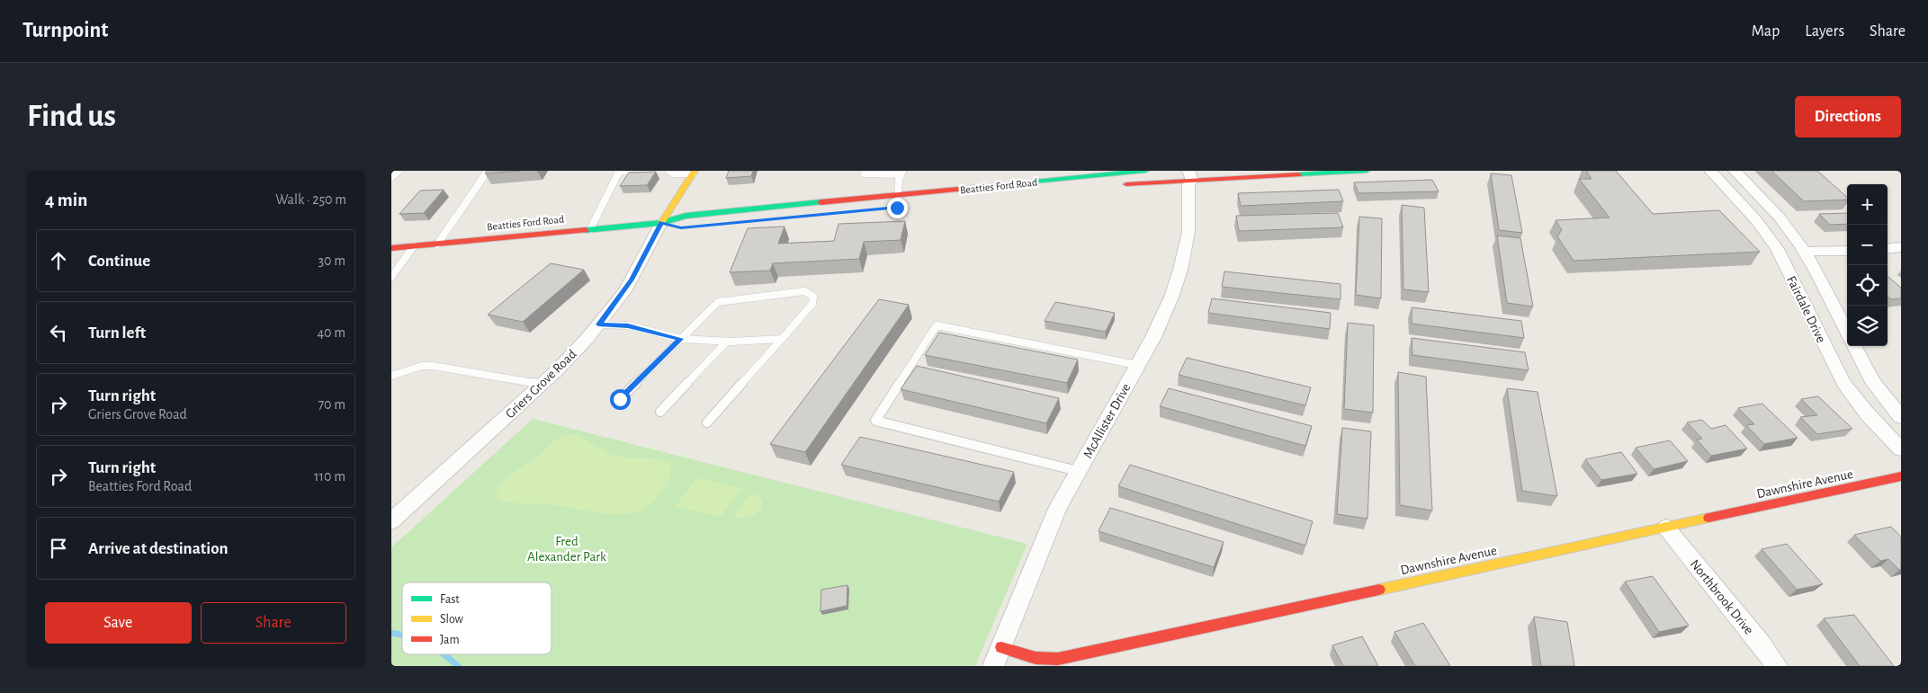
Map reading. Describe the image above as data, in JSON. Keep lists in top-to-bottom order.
{
  "streets": {
    "main road": ["Beatties Ford Road", "Dawnshire Avenue"],
    "street": [
      "Fairdale Drive",
      "Griers Grove Road",
      "McAllister Drive",
      "Northbrook Drive"
    ]
  },
  "crossings": [
    ["Beatties Ford Road", "Griers Grove Road"],
    ["McAllister Drive", "Dawnshire Avenue"],
    ["Dawnshire Avenue", "Northbrook Drive"]
  ],
  "parks": ["Fred Alexander Park"],
  "legend": ["Fast", "Slow", "Jam"],
  "page": {
    "header": "Turnpoint",
    "nav": ["Map", "Layers", "Share"],
    "buttons": [
      "Directions",
      ["Save", "Share"]
    ],
    "title": "Find us",
    "heading": ["4 min", "Walk · 250 m"],
    "map_buttons": ["+", "−"],
    "list": [
      ["Continue", "30 m"],
      ["Turn left", "40 m"],
      ["Turn right", "Griers Grove Road", "70 m"],
      ["Turn right", "Beatties Ford Road", "110 m"],
      "Arrive at destination"
    ]
  }
}
